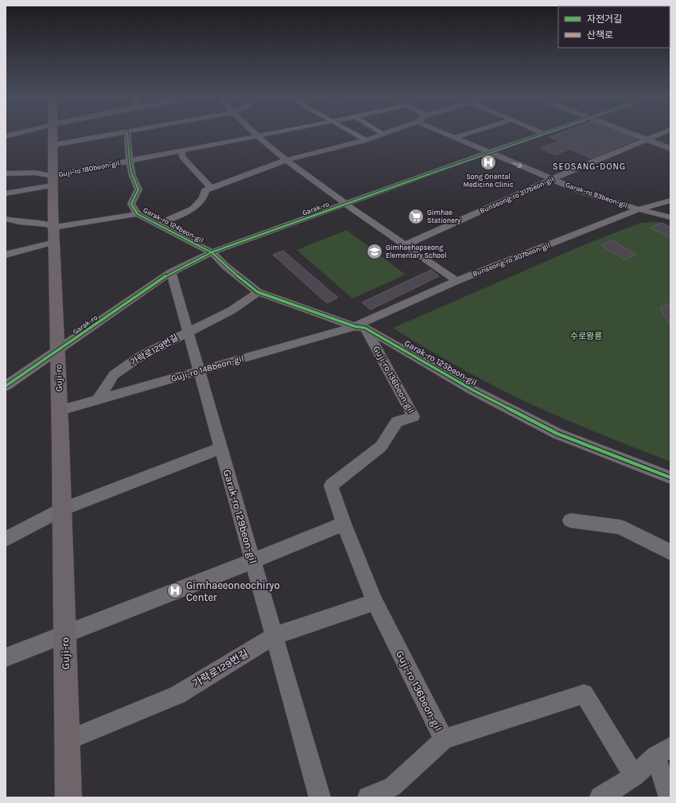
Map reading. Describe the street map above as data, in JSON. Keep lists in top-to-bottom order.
{
  "streets": {
    "main road": ["Guji-ro"],
    "street": [
      "Guji-ro 180beon-gil",
      "Bunseong-ro 317beon-gil",
      "Garak-ro 93beon-gil",
      "Garak-ro",
      "Garak-ro 124beon-gil",
      "Bunseong-ro 307beon-gil",
      "가락로129번길",
      "Garak-ro 125beon-gil",
      "Guji-ro 148beon-gil",
      "Guji-ro 136beon-gil",
      "Garak-ro 129beon-gil"
    ]
  },
  "crossings": [
    ["Guji-ro 180beon-gil", "Garak-ro 124beon-gil"],
    ["Guji-ro 180beon-gil", "Guji-ro"],
    ["Bunseong-ro 317beon-gil", "Garak-ro 93beon-gil"],
    ["Garak-ro 93beon-gil", "Garak-ro"],
    ["Garak-ro 93beon-gil", "Bunseong-ro 307beon-gil"],
    ["Garak-ro", "Garak-ro 124beon-gil"],
    ["Garak-ro", "Garak-ro 125beon-gil"],
    ["Garak-ro", "Guji-ro"],
    ["Garak-ro", "Garak-ro 129beon-gil"],
    ["Garak-ro 124beon-gil", "Garak-ro 125beon-gil"],
    ["Garak-ro 124beon-gil", "Guji-ro"],
    ["Bunseong-ro 307beon-gil", "Garak-ro 125beon-gil"],
    ["Bunseong-ro 307beon-gil", "Guji-ro 148beon-gil"],
    ["Bunseong-ro 307beon-gil", "Guji-ro 136beon-gil"],
    ["가락로129번길", "Guji-ro 148beon-gil"],
    ["가락로129번길", "Guji-ro"],
    ["가락로129번길", "Guji-ro 136beon-gil"],
    ["가락로129번길", "Garak-ro 129beon-gil"],
    ["Garak-ro 125beon-gil", "Guji-ro 148beon-gil"],
    ["Garak-ro 125beon-gil", "Guji-ro 136beon-gil"],
    ["Guji-ro 148beon-gil", "Guji-ro"],
    ["Guji-ro 148beon-gil", "Guji-ro 136beon-gil"],
    ["Guji-ro 148beon-gil", "Garak-ro 129beon-gil"]
  ],
  "districts": ["SEOSANG-DONG"],
  "parks": ["수로왕릉"],
  "places": {
    "hospital": ["Song Oriental Medicine Clinic", "Gimhaeeoneochiryo Center"],
    "supermarket": ["Gimhae Stationery"],
    "school or university": ["Gimhaehapseong Elementary School"]
  },
  "legend": ["자전거길", "산책로"]
}
